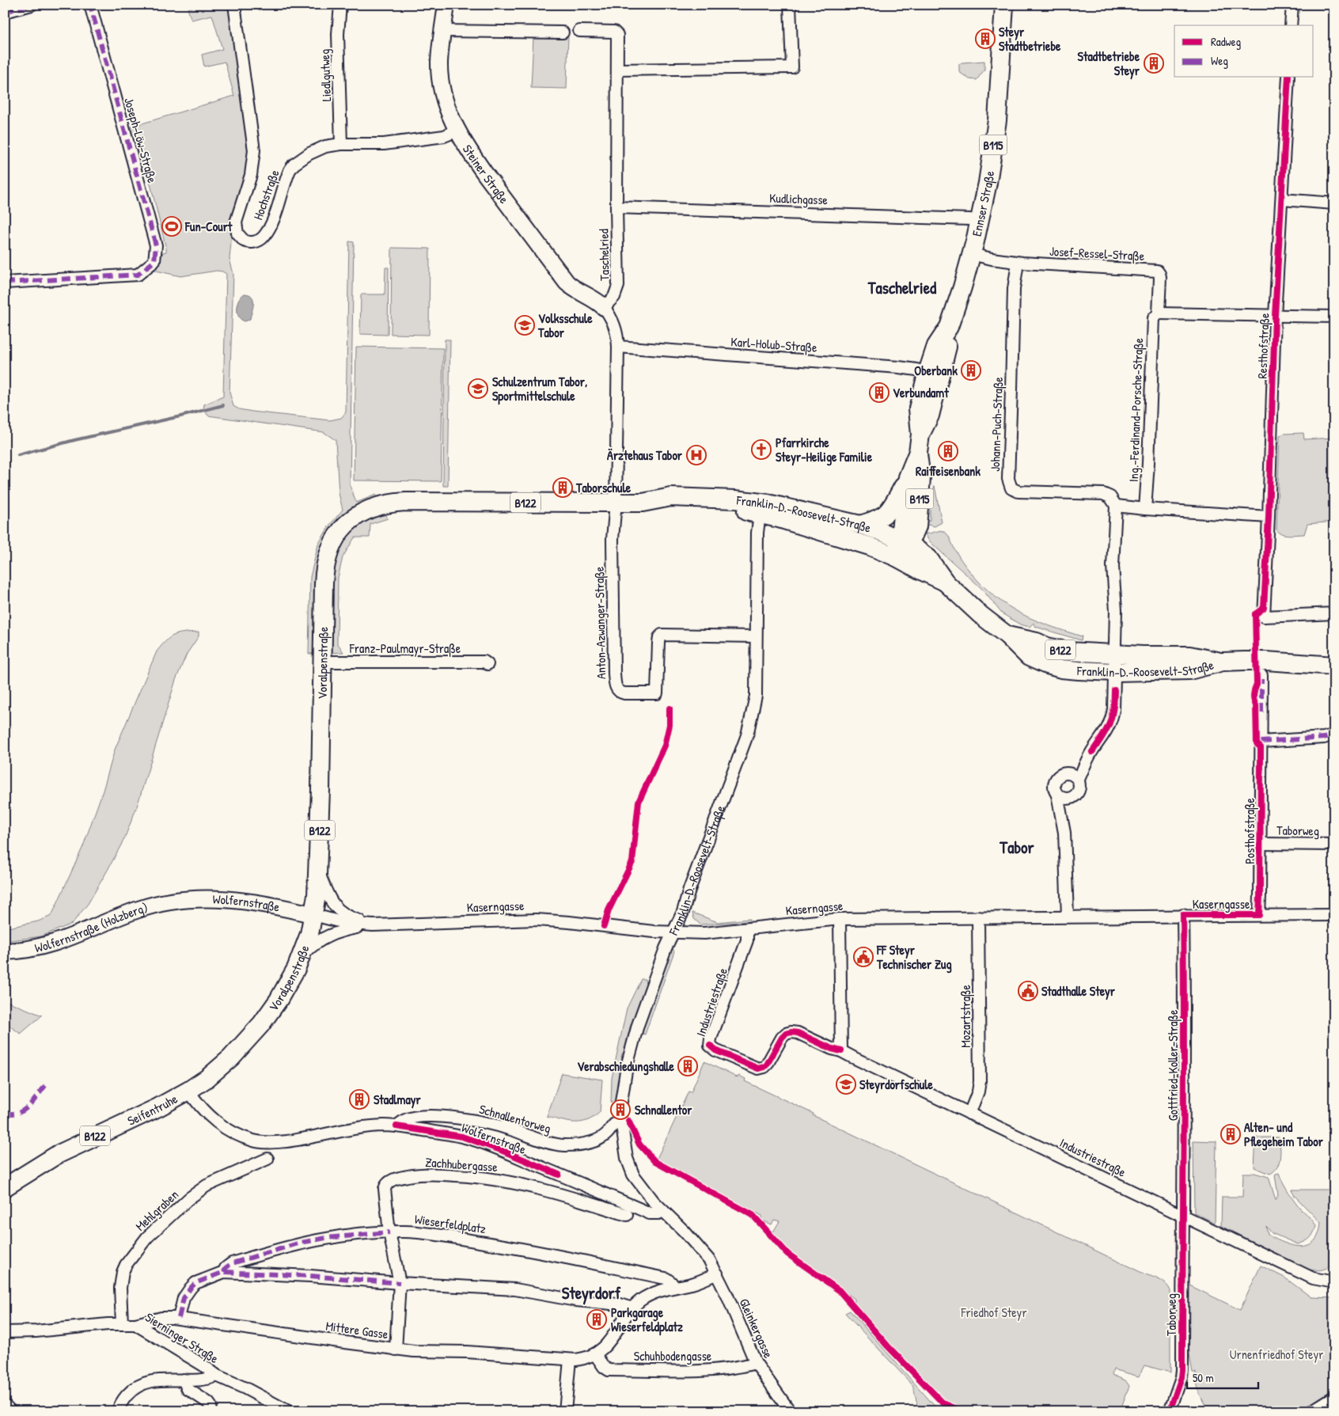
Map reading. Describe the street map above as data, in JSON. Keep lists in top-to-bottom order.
{
  "streets": {
    "main road": [
      "B115",
      "Ennser Straße",
      "B122",
      "Franklin-D.-Roosevelt-Straße",
      "Voralpenstraße",
      "Seifentruhe"
    ],
    "street": [
      "Liedlgutweg",
      "Joseph-Löw-Straße",
      "Steiner Straße",
      "Hochstraße",
      "Kudlichgasse",
      "Josef-Ressel-Straße",
      "Taschelried",
      "Karl-Holub-Straße",
      "Resthofstraße",
      "Ing.-Ferdinand-Porsche-Straße",
      "Johann-Puch-Straße",
      "Anton-Azwanger-Straße",
      "Franz-Paulmayr-Straße",
      "Taborweg",
      "Posthofstraße",
      "Wolfernstraße",
      "Kaserngasse",
      "Wolfernstraße (Holzberg)",
      "Industriestraße",
      "Mozartstraße",
      "Gottfried-Koller-Straße",
      "Schnallentorweg",
      "Zachhubergasse",
      "Mehlgraben",
      "Wieserfeldplatz",
      "Gleinkergasse",
      "Mittere Gasse",
      "Sierninger Straße",
      "Schuhbodengasse"
    ]
  },
  "crossings": [
    ["Liedlgutweg", "Hochstraße"],
    ["Steiner Straße", "Hochstraße"],
    ["Steiner Straße", "Taschelried"],
    ["Kudlichgasse", "Ennser Straße"],
    ["Kudlichgasse", "Taschelried"],
    ["Ennser Straße", "Josef-Ressel-Straße"],
    ["Ennser Straße", "Karl-Holub-Straße"],
    ["Ennser Straße", "Franklin-D.-Roosevelt-Straße"],
    ["Josef-Ressel-Straße", "Ing.-Ferdinand-Porsche-Straße"],
    ["Josef-Ressel-Straße", "Johann-Puch-Straße"],
    ["B122", "Franklin-D.-Roosevelt-Straße"],
    ["B122", "Posthofstraße"],
    ["Franklin-D.-Roosevelt-Straße", "Anton-Azwanger-Straße"],
    ["Franklin-D.-Roosevelt-Straße", "Voralpenstraße"],
    ["Franklin-D.-Roosevelt-Straße", "Posthofstraße"],
    ["Franklin-D.-Roosevelt-Straße", "Kaserngasse"],
    ["Anton-Azwanger-Straße", "Voralpenstraße"],
    ["Franz-Paulmayr-Straße", "Voralpenstraße"],
    ["Voralpenstraße", "Wolfernstraße"],
    ["Voralpenstraße", "Kaserngasse"],
    ["Voralpenstraße", "Seifentruhe"],
    ["Taborweg", "Posthofstraße"],
    ["Taborweg", "Industriestraße"],
    ["Taborweg", "Gottfried-Koller-Straße"],
    ["Posthofstraße", "Kaserngasse"],
    ["Wolfernstraße", "Kaserngasse"],
    ["Wolfernstraße", "Wolfernstraße (Holzberg)"],
    ["Wolfernstraße", "Seifentruhe"],
    ["Wolfernstraße", "Schnallentorweg"],
    ["Wolfernstraße", "Gleinkergasse"],
    ["Kaserngasse", "Industriestraße"],
    ["Kaserngasse", "Mozartstraße"],
    ["Kaserngasse", "Gottfried-Koller-Straße"],
    ["Industriestraße", "Mozartstraße"],
    ["Industriestraße", "Gottfried-Koller-Straße"],
    ["Schnallentorweg", "Gleinkergasse"],
    ["Zachhubergasse", "Wieserfeldplatz"],
    ["Zachhubergasse", "Mittere Gasse"],
    ["Mehlgraben", "Sierninger Straße"],
    ["Wieserfeldplatz", "Mittere Gasse"],
    ["Gleinkergasse", "Schuhbodengasse"],
    ["Mittere Gasse", "Sierninger Straße"]
  ],
  "districts": ["Taschelried", "Tabor", "Steyrdorf"],
  "parks": ["Friedhof Steyr", "Urnenfriedhof Steyr"],
  "places": {
    "building": [
      "Steyr Stadtbetriebe",
      "Stadtbetriebe Steyr",
      "Oberbank",
      "Verbundamt",
      "Raiffeisenbank",
      "Taborschule",
      "Verabschiedungshalle",
      "Stadlmayr",
      "Schnallentor",
      "Alten- und Pflegeheim Tabor",
      "Parkgarage Wieserfeldplatz"
    ],
    "sports": ["Fun-Court"],
    "school or university": ["Volksschule Tabor", "Schulzentrum Tabor, Sportmittelschule", "Steyrdorfschule"],
    "church": ["Pfarrkirche Steyr-Heilige Familie"],
    "hospital": ["Ärztehaus Tabor"],
    "public building": ["FF Steyr Technischer Zug", "Stadthalle Steyr"]
  },
  "legend": ["Radweg", "Weg"],
  "scale_bar": "50 m"
}
